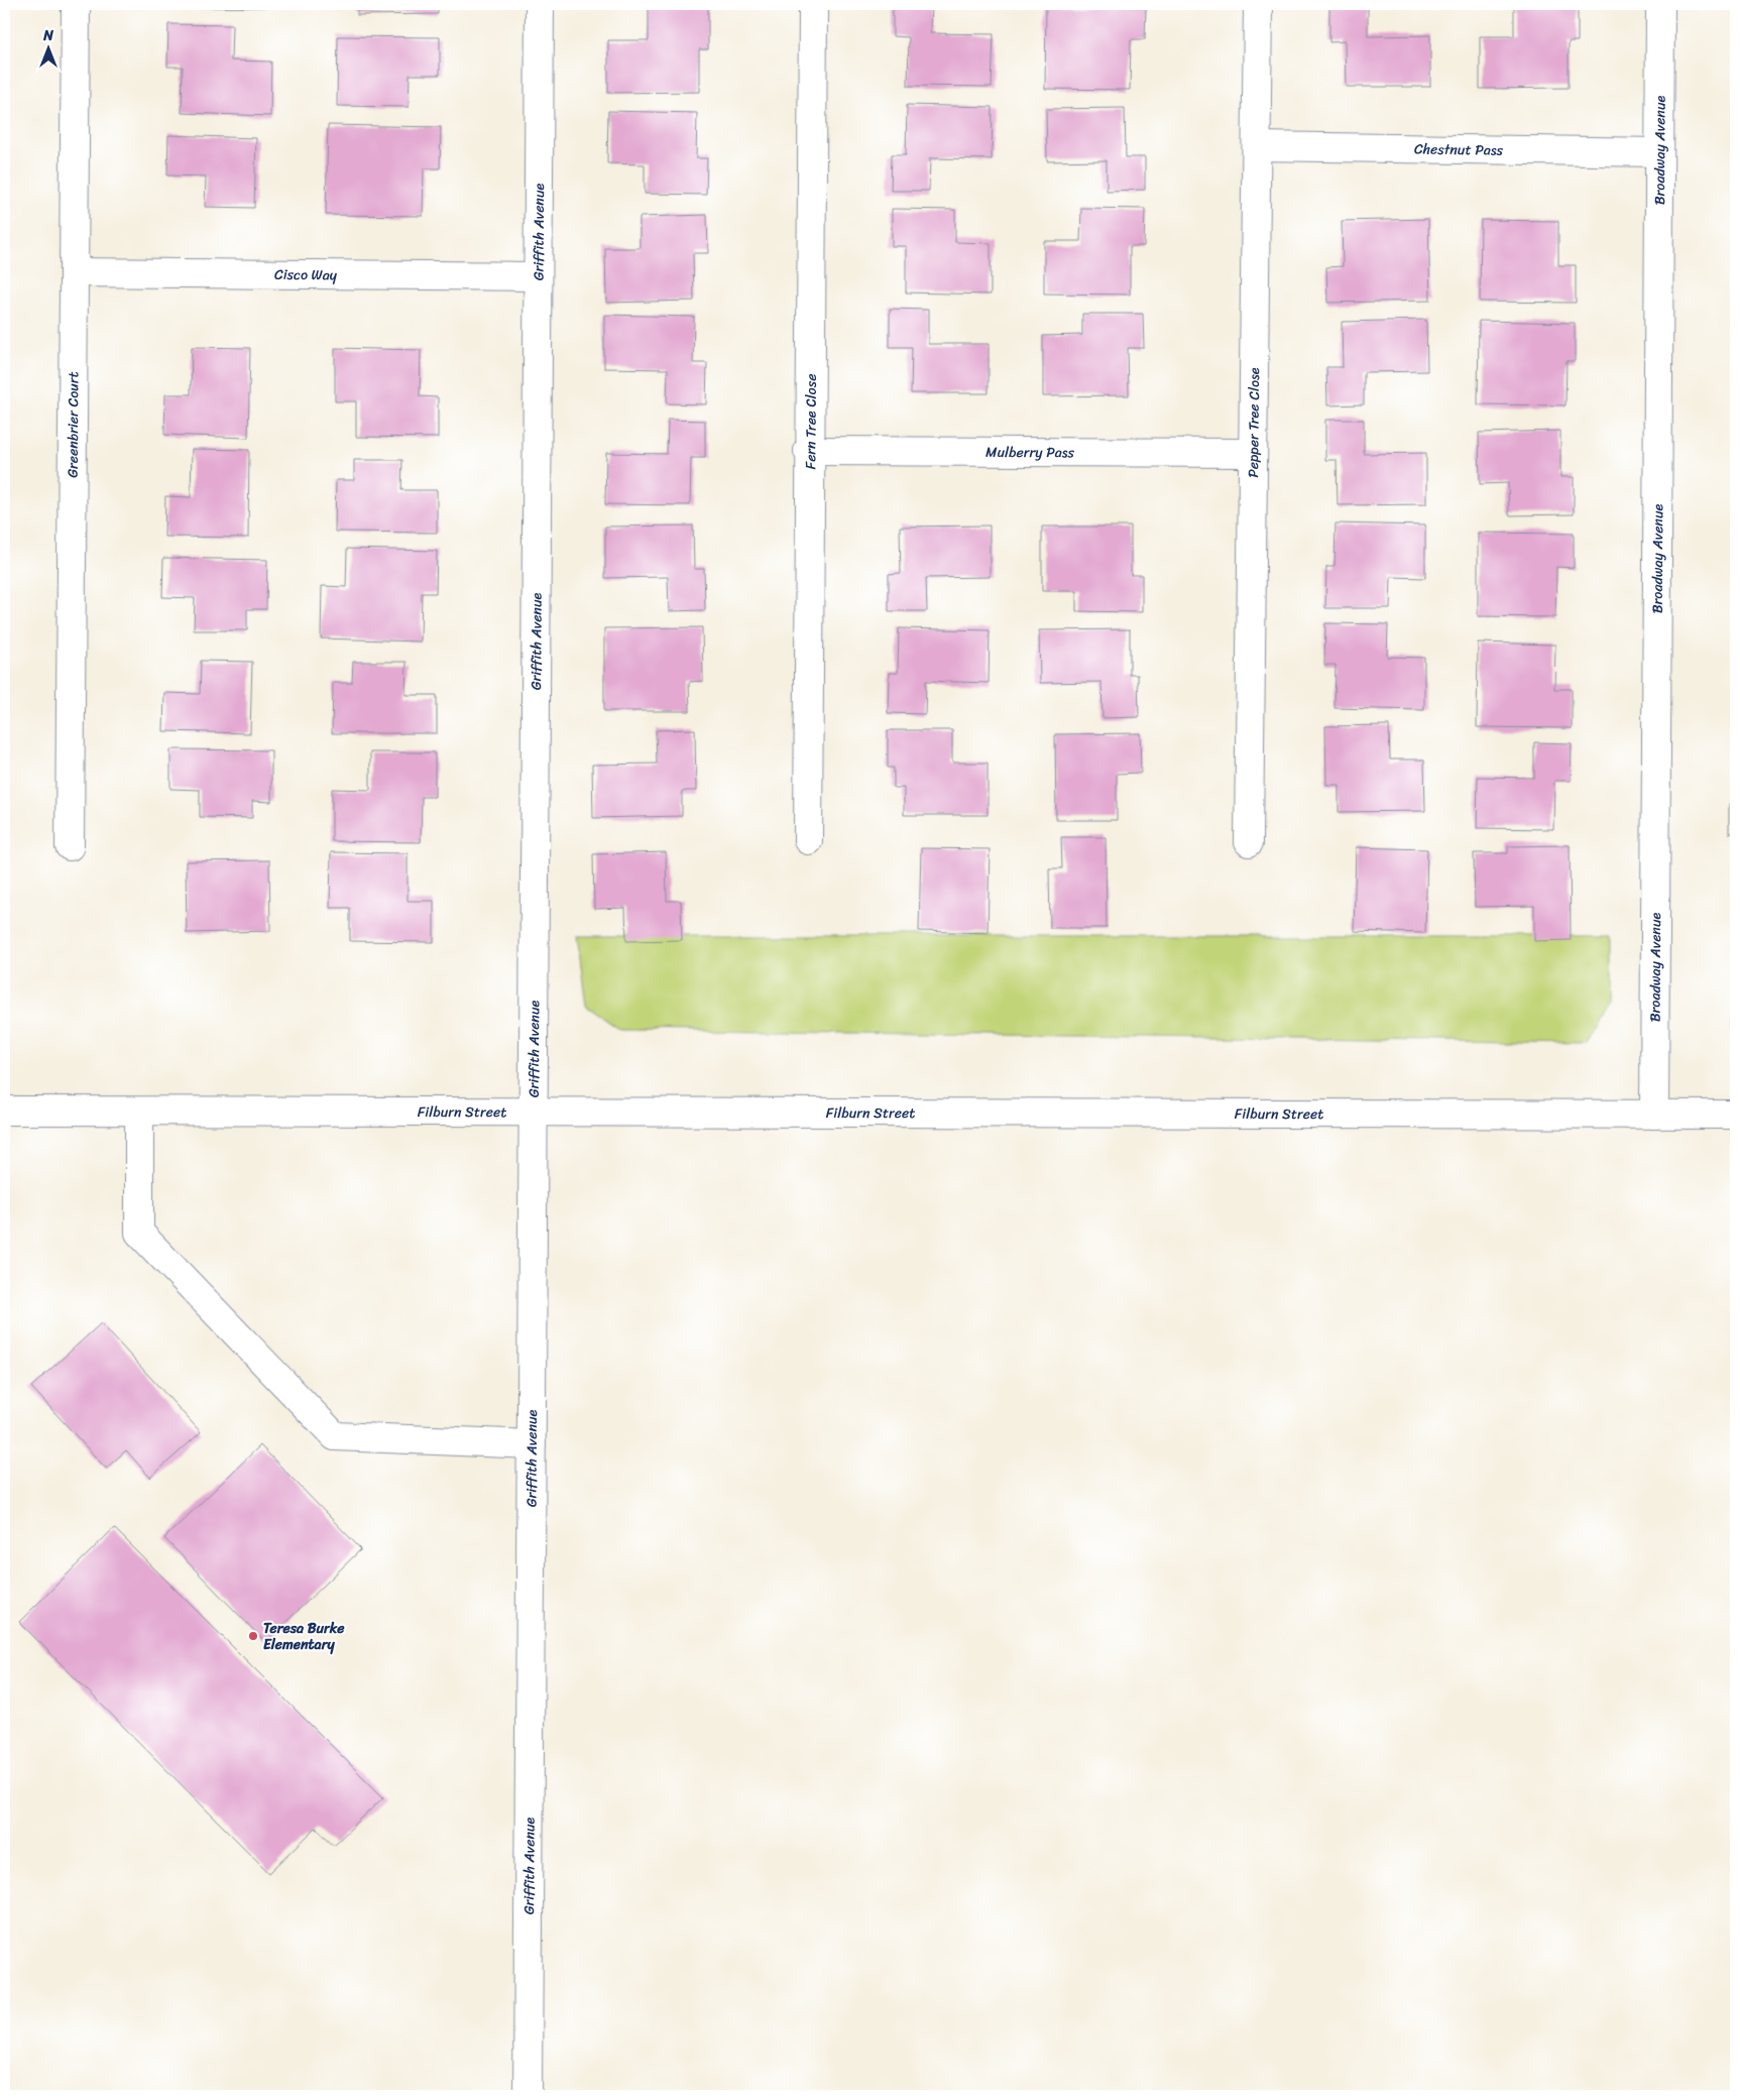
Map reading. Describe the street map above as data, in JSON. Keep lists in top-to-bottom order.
{
  "streets": {
    "street": [
      "Chestnut Pass",
      "Broadway Avenue",
      "Griffith Avenue",
      "Cisco Way",
      "Fern Tree Close",
      "Pepper Tree Close",
      "Greenbrier Court",
      "Mulberry Pass",
      "Filburn Street"
    ]
  },
  "crossings": [
    ["Chestnut Pass", "Broadway Avenue"],
    ["Chestnut Pass", "Pepper Tree Close"],
    ["Broadway Avenue", "Filburn Street"],
    ["Griffith Avenue", "Cisco Way"],
    ["Griffith Avenue", "Filburn Street"],
    ["Cisco Way", "Greenbrier Court"],
    ["Fern Tree Close", "Mulberry Pass"],
    ["Pepper Tree Close", "Mulberry Pass"]
  ],
  "places": ["Teresa Burke Elementary"],
  "north": "top"
}
